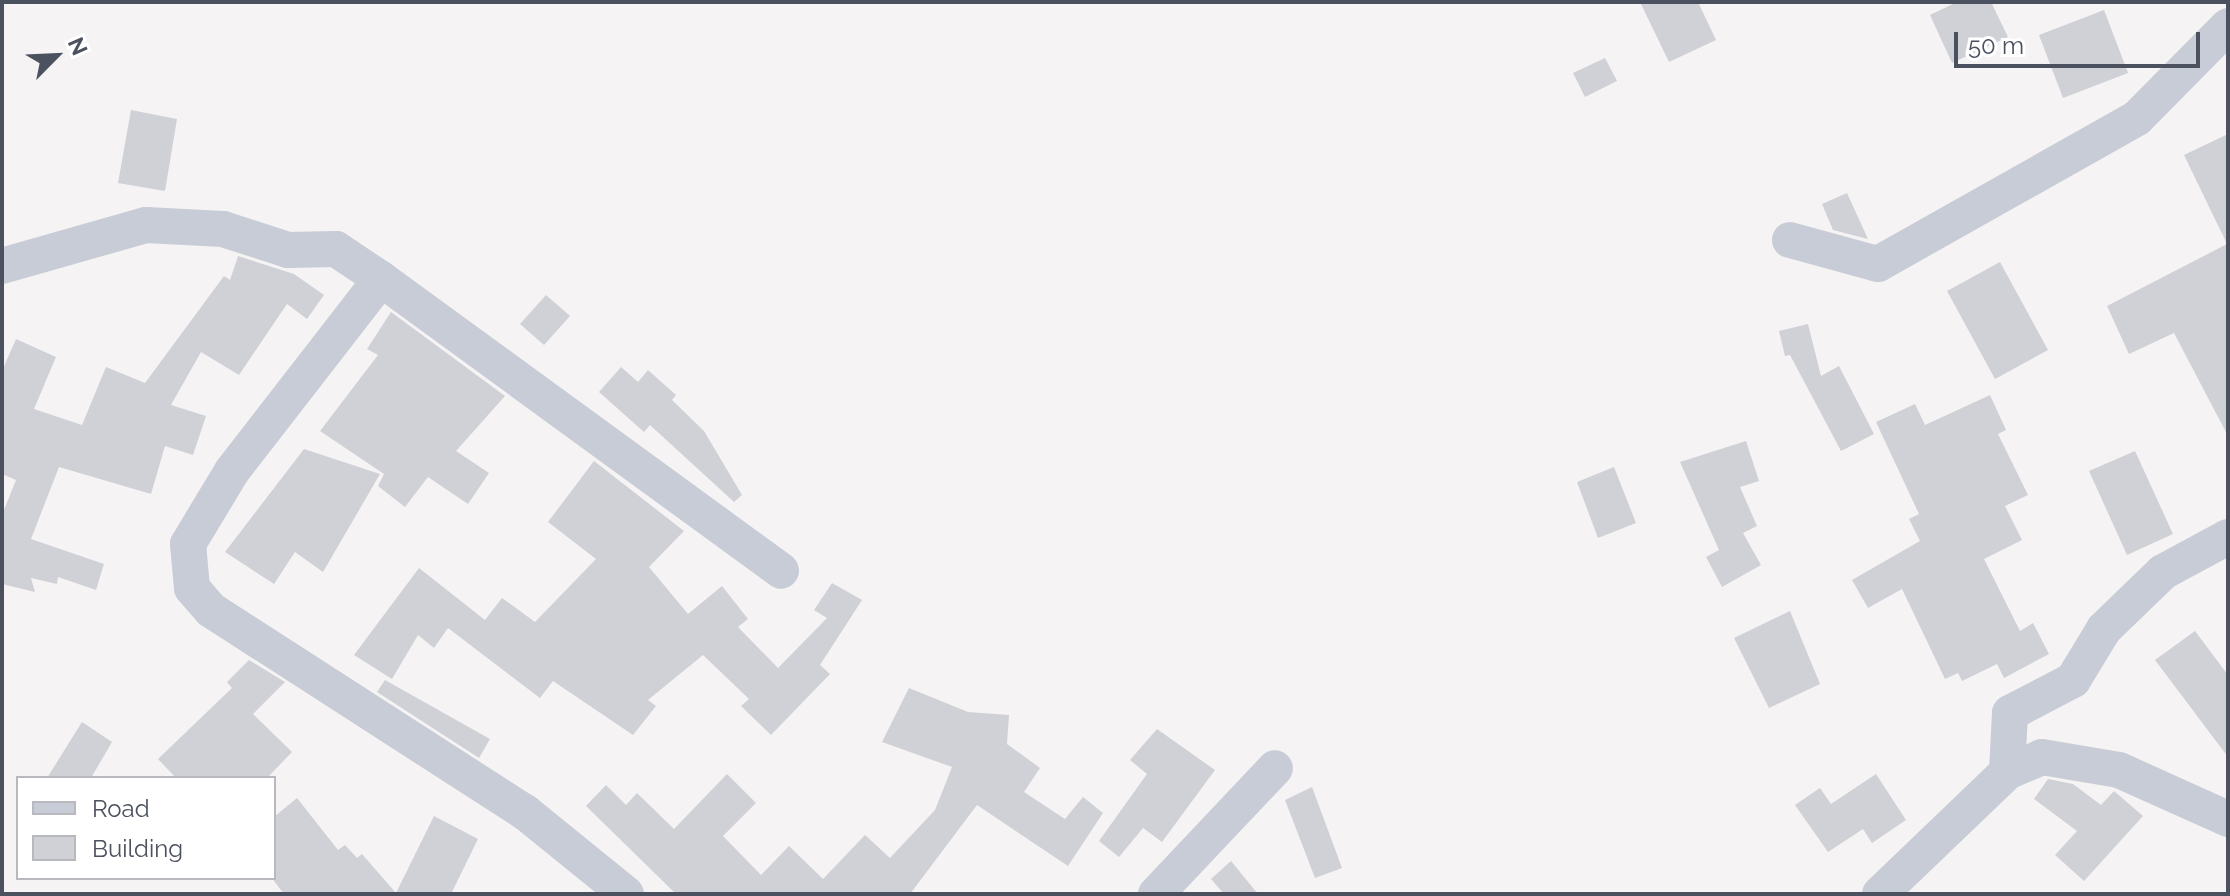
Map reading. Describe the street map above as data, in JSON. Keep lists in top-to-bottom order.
{
  "legend": ["Road", "Building"],
  "scale_bar": "50 m",
  "north": "top right"
}
